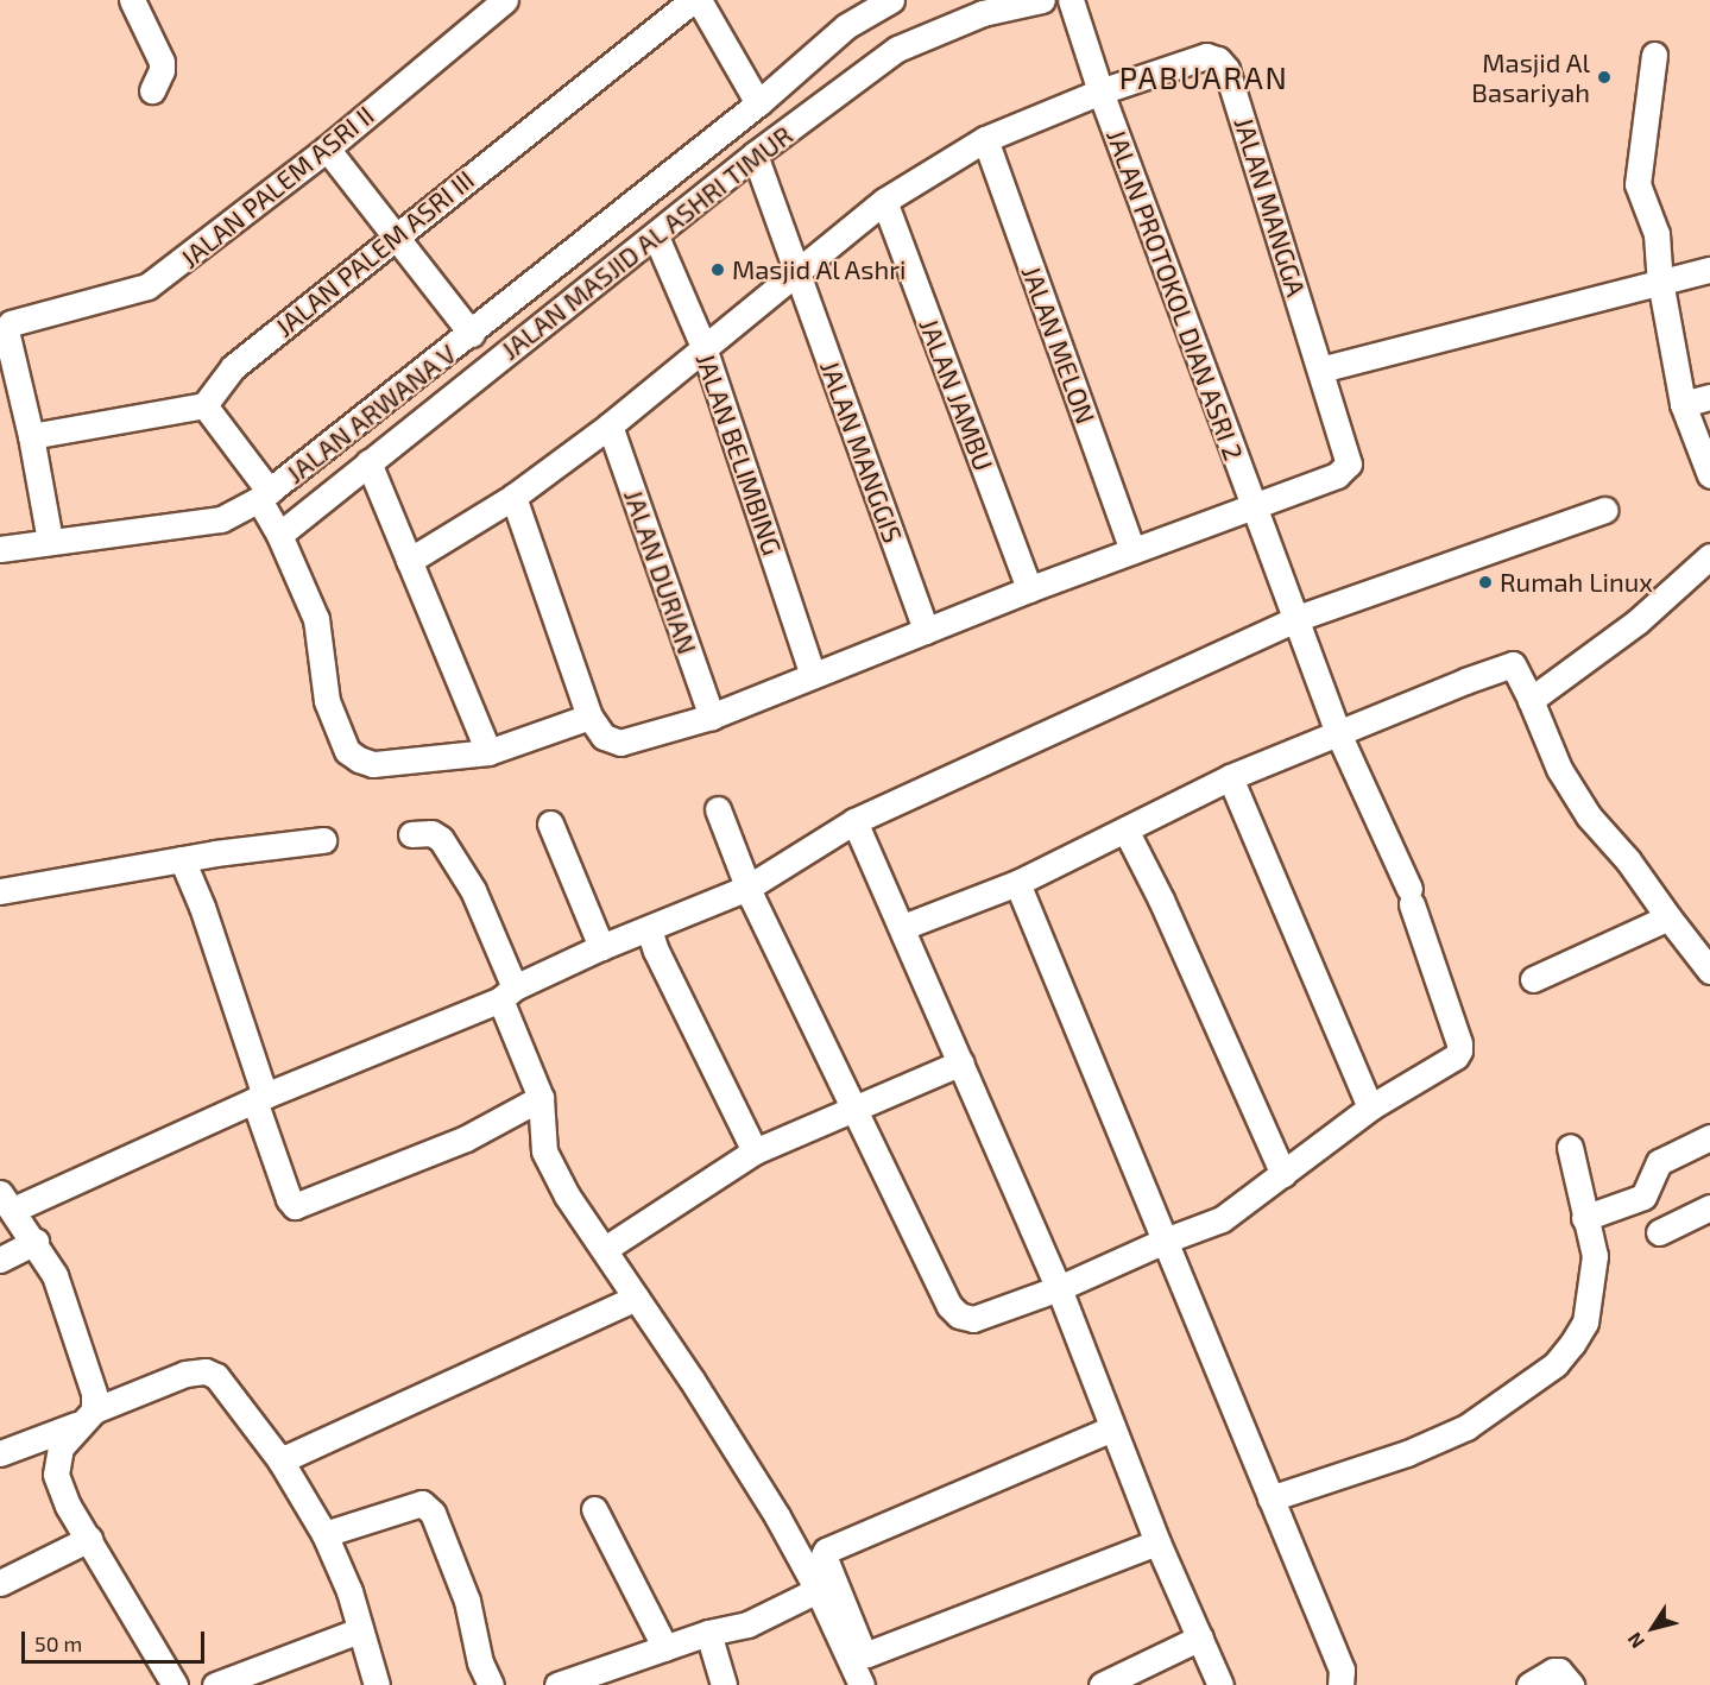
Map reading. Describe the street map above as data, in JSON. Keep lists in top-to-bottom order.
{
  "streets": {
    "street": [
      "JALAN PALEM ASRI II",
      "JALAN MANGGA",
      "JALAN MASJID AL ASHRI TIMUR",
      "JALAN PALEM ASRI III",
      "JALAN PROTOKOL DIAN ASRI 2",
      "JALAN MELON",
      "JALAN JAMBU",
      "JALAN ARWANA V",
      "JALAN MANGGIS",
      "JALAN BELIMBING",
      "JALAN DURIAN"
    ]
  },
  "crossings": [
    ["JALAN MANGGA", "JALAN PROTOKOL DIAN ASRI 2"],
    ["JALAN MASJID AL ASHRI TIMUR", "JALAN ARWANA V"],
    ["JALAN MASJID AL ASHRI TIMUR", "JALAN MANGGIS"],
    ["JALAN MASJID AL ASHRI TIMUR", "JALAN BELIMBING"]
  ],
  "districts": ["PABUARAN"],
  "places": ["Masjid Al Basariyah", "Masjid Al Ashri", "Rumah Linux"],
  "scale_bar": "50 m",
  "north": "bottom left"
}
